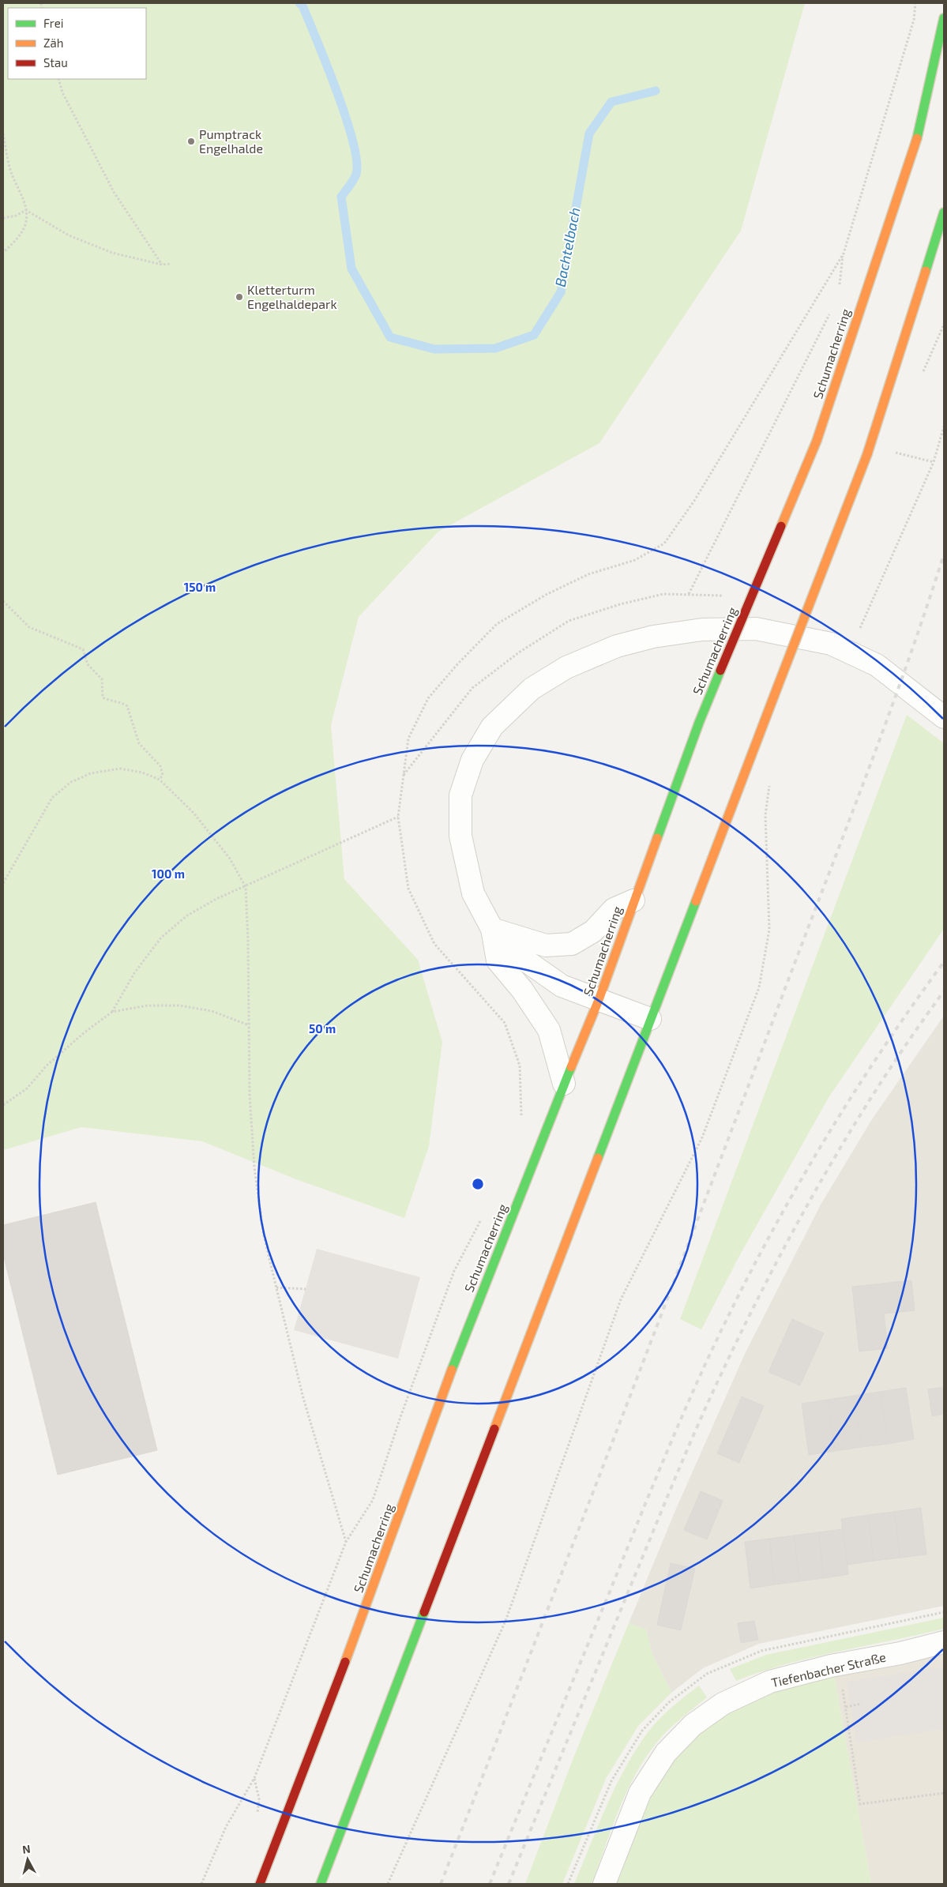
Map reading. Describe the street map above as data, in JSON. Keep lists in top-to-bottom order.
{
  "streets": {
    "main road": ["Schumacherring"],
    "street": ["Tiefenbacher Straße"]
  },
  "water": ["Bachtelbach"],
  "places": ["Pumptrack Engelhalde", "Kletterturm Engelhaldepark"],
  "legend": ["Frei", "Zäh", "Stau"],
  "north": "top",
  "rings": ["150 m", "100 m", "50 m"]
}
